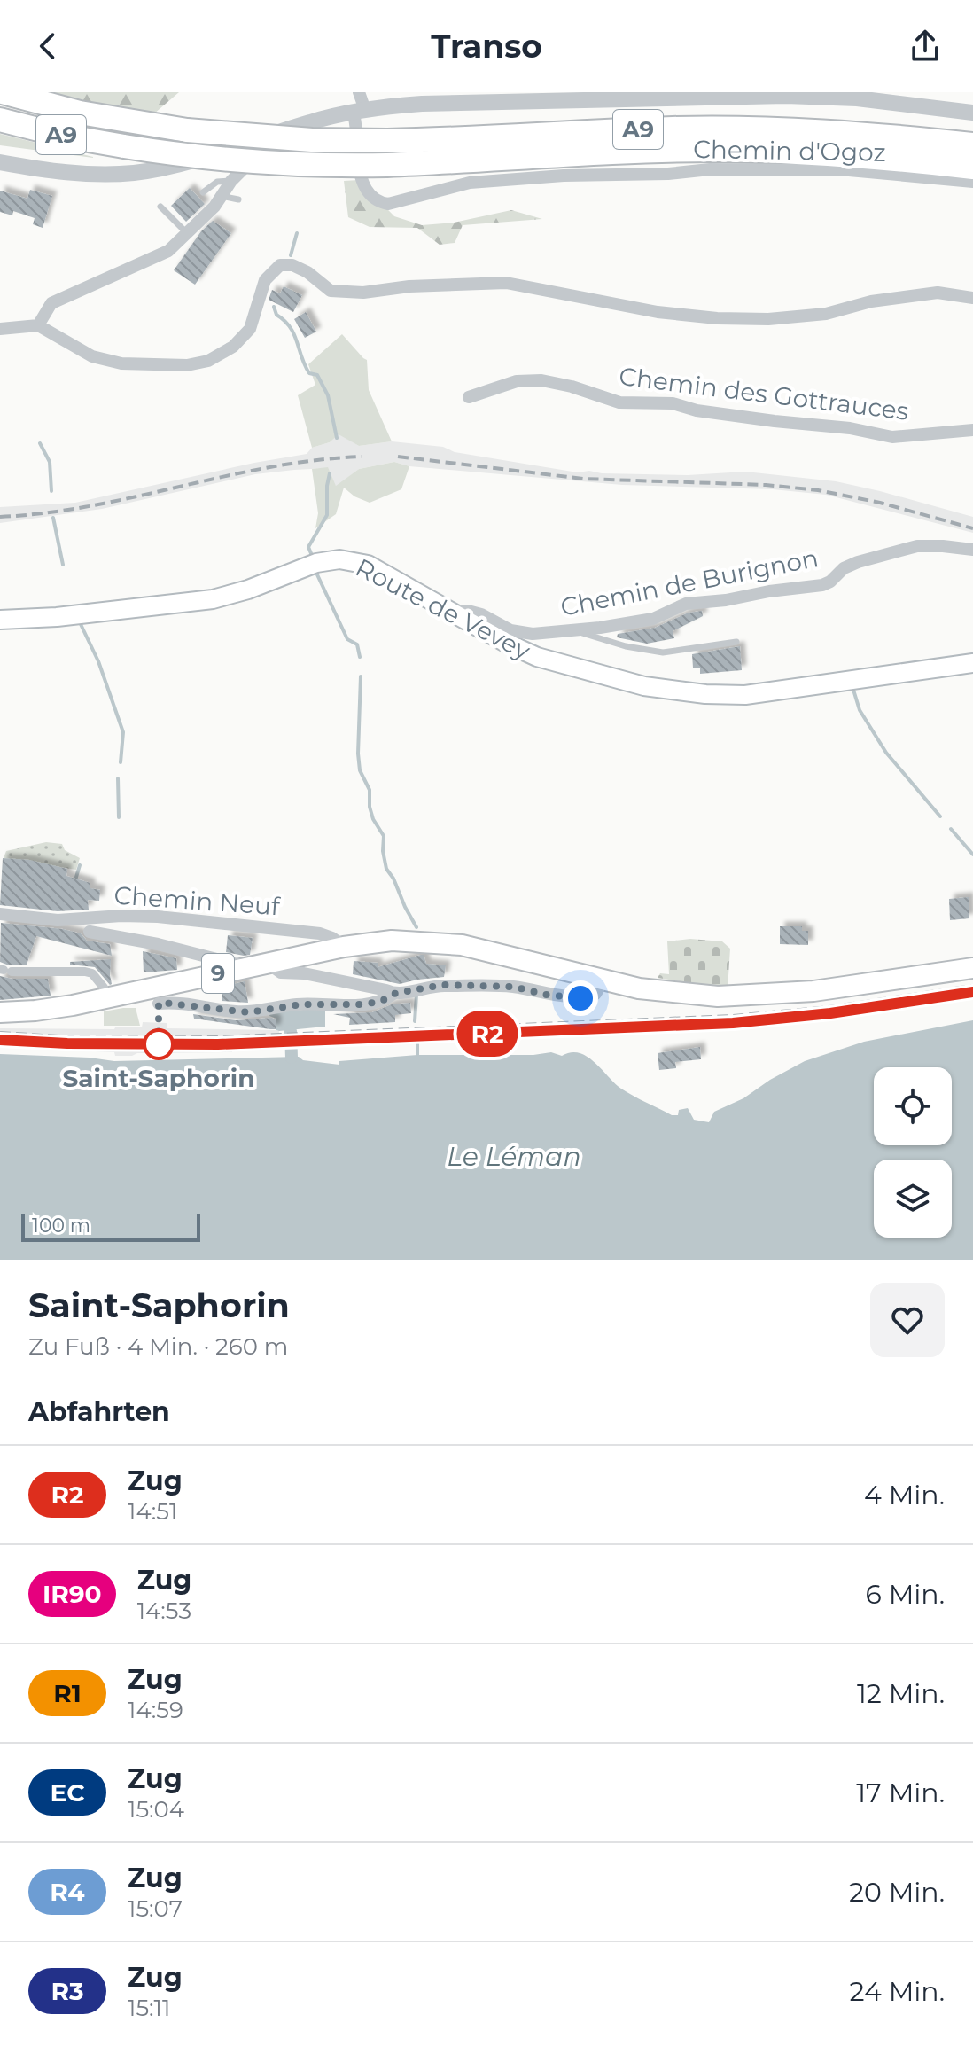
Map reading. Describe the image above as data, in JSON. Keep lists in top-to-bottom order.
{
  "streets": {
    "highway": ["A9"],
    "main road": ["Route de Vevey", "9"],
    "street": [
      "Chemin d'Ogoz",
      "Chemin des Gottrauces",
      "Chemin de Burignon",
      "Chemin Neuf"
    ]
  },
  "crossings": [
    ["Chemin de Burignon", "Route de Vevey"],
    ["Chemin Neuf", "9"]
  ],
  "water": ["Le Léman"],
  "places": ["Saint-Saphorin"],
  "scale_bar": "100 m",
  "page": {
    "header": "Transo",
    "on_map": "R2",
    "scale": "100 m",
    "heading": [
      ["Saint-Saphorin", "Zu Fuß · 4 Min. · 260 m"],
      "Abfahrten"
    ],
    "list": [
      {
        "mark": "R2",
        "name": "Zug",
        "note": "14:51",
        "value": "4 Min."
      },
      {
        "mark": "IR90",
        "name": "Zug",
        "note": "14:53",
        "value": "6 Min."
      },
      {
        "mark": "R1",
        "name": "Zug",
        "note": "14:59",
        "value": "12 Min."
      },
      {
        "mark": "EC",
        "name": "Zug",
        "note": "15:04",
        "value": "17 Min."
      },
      {
        "mark": "R4",
        "name": "Zug",
        "note": "15:07",
        "value": "20 Min."
      },
      {
        "mark": "R3",
        "name": "Zug",
        "note": "15:11",
        "value": "24 Min."
      }
    ]
  }
}
